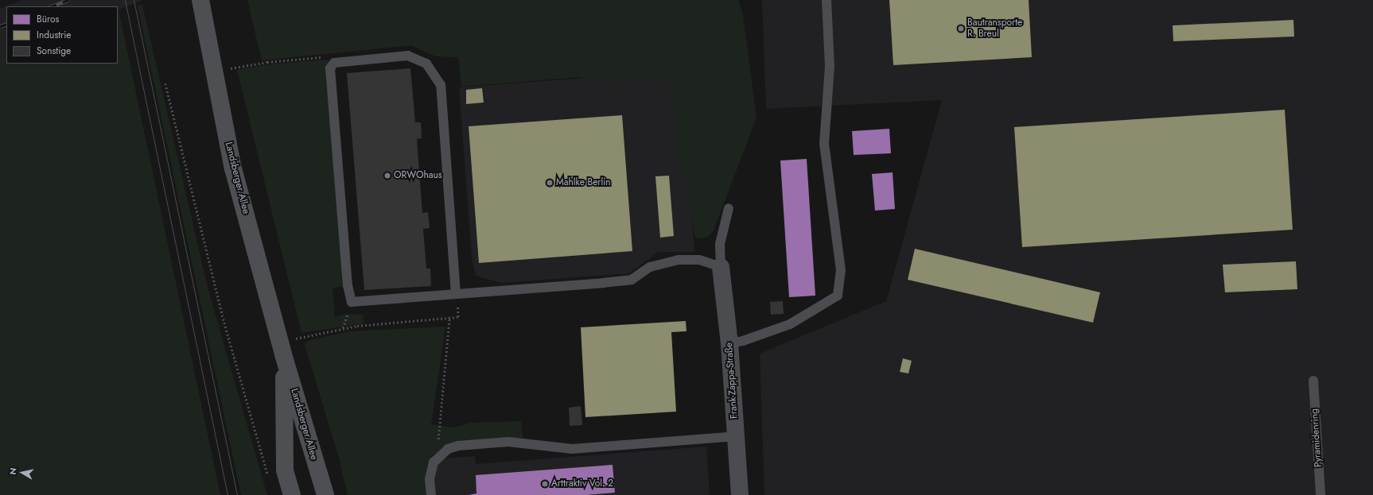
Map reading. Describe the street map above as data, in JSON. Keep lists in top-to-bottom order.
{
  "streets": {
    "main road": ["Landsberger Allee"],
    "street": ["Frank-Zappa-Straße"],
    "lane": ["Pyramidenring"]
  },
  "places": [
    "Bautransporte R. Breul",
    "ORWOhaus",
    "Mahlke Berlin",
    "Arttraktiv Vol. 2"
  ],
  "legend": ["Büros", "Industrie", "Sonstige"],
  "north": "left"
}
